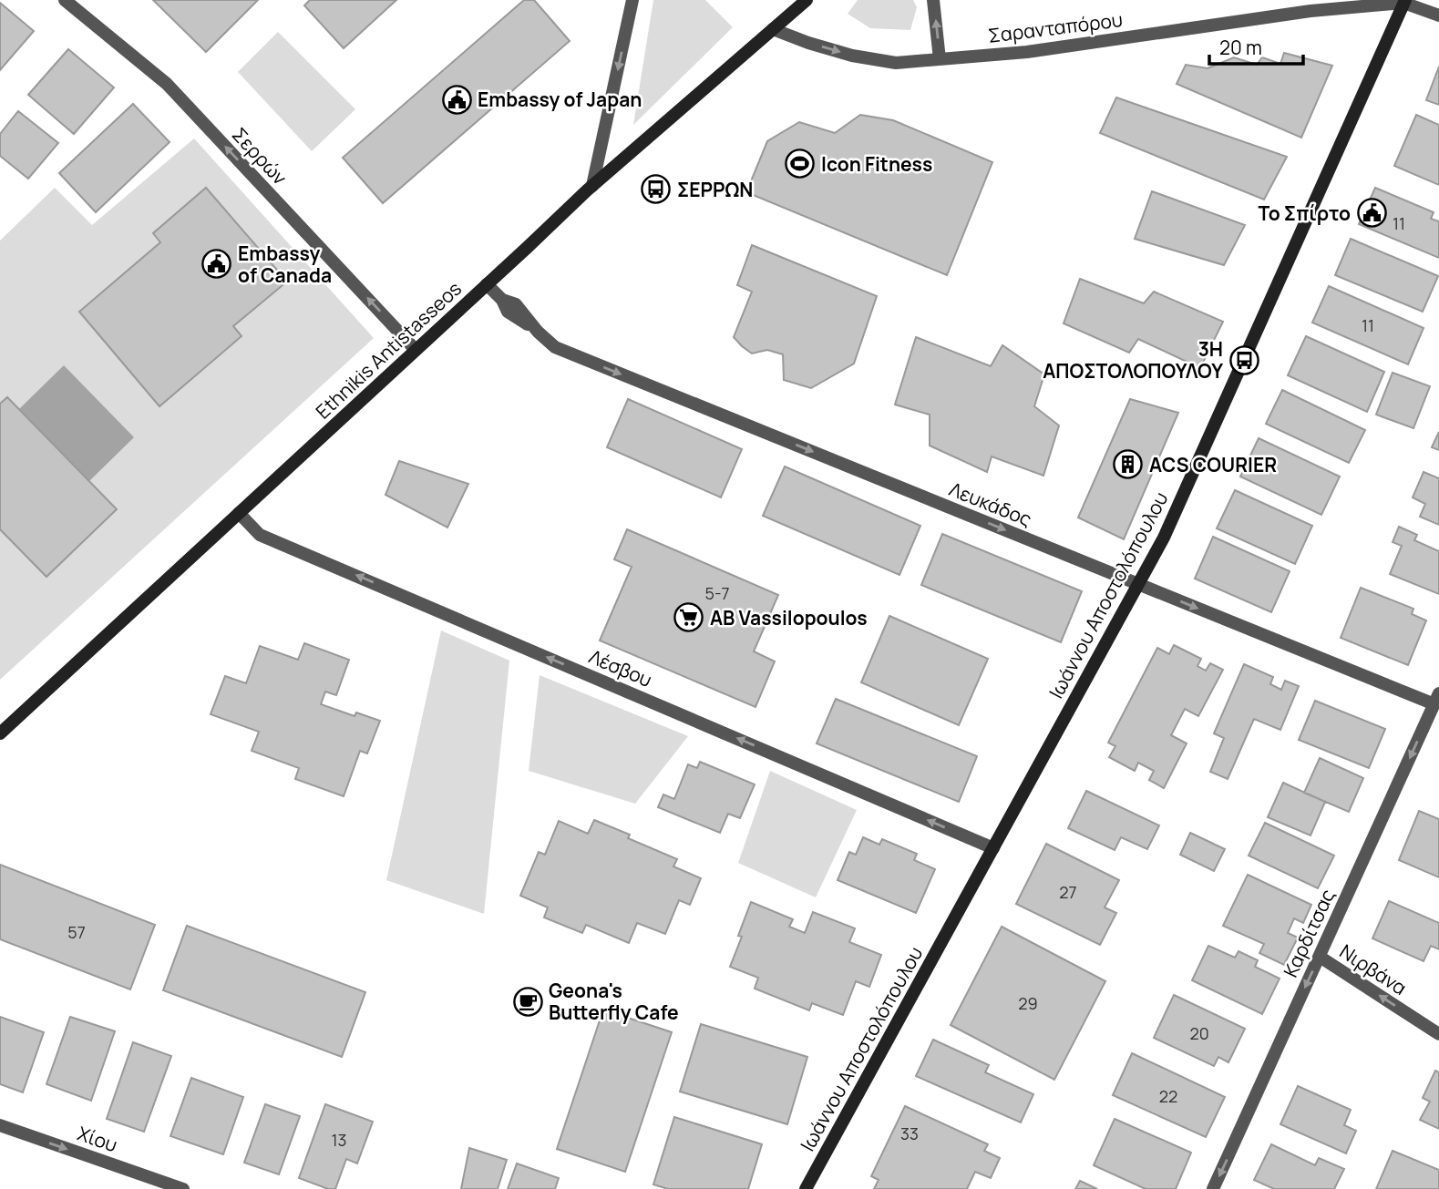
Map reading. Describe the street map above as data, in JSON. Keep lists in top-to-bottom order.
{
  "streets": {
    "street": [
      "Σαρανταπόρου",
      "Σερρών",
      "Ethnikis Antistasseos",
      "Λευκάδος",
      "Ιωάννου Αποστολόπουλου",
      "Λέσβου",
      "Καρδίτσας",
      "Νιρβάνα",
      "Χίου"
    ]
  },
  "crossings": [
    ["Σαρανταπόρου", "Ethnikis Antistasseos"],
    ["Σαρανταπόρου", "Ιωάννου Αποστολόπουλου"],
    ["Σερρών", "Ethnikis Antistasseos"],
    ["Ethnikis Antistasseos", "Λευκάδος"],
    ["Ethnikis Antistasseos", "Λέσβου"],
    ["Λευκάδος", "Ιωάννου Αποστολόπουλου"],
    ["Λευκάδος", "Καρδίτσας"],
    ["Ιωάννου Αποστολόπουλου", "Λέσβου"],
    ["Καρδίτσας", "Νιρβάνα"]
  ],
  "one_way": [
    "Σερρών",
    "Λευκάδος",
    "Λέσβου",
    "Καρδίτσας",
    "Νιρβάνα",
    "Χίου"
  ],
  "places": {
    "public building": ["Embassy of Japan", "Το Σπίρτο", "Embassy of Canada"],
    "sports": ["Icon Fitness"],
    "bus stop": ["ΣΕΡΡΩΝ", "3Η ΑΠΟΣΤΟΛΟΠΟΥΛΟΥ"],
    "building": ["ACS COURIER"],
    "supermarket": ["AB Vassilopoulos"],
    "cafe": ["Geona's Butterfly Cafe"]
  },
  "house_numbers": [
    "11",
    "11",
    "5-7",
    "27",
    "57",
    "29",
    "20",
    "22",
    "33",
    "13"
  ],
  "scale_bar": "20 m"
}
